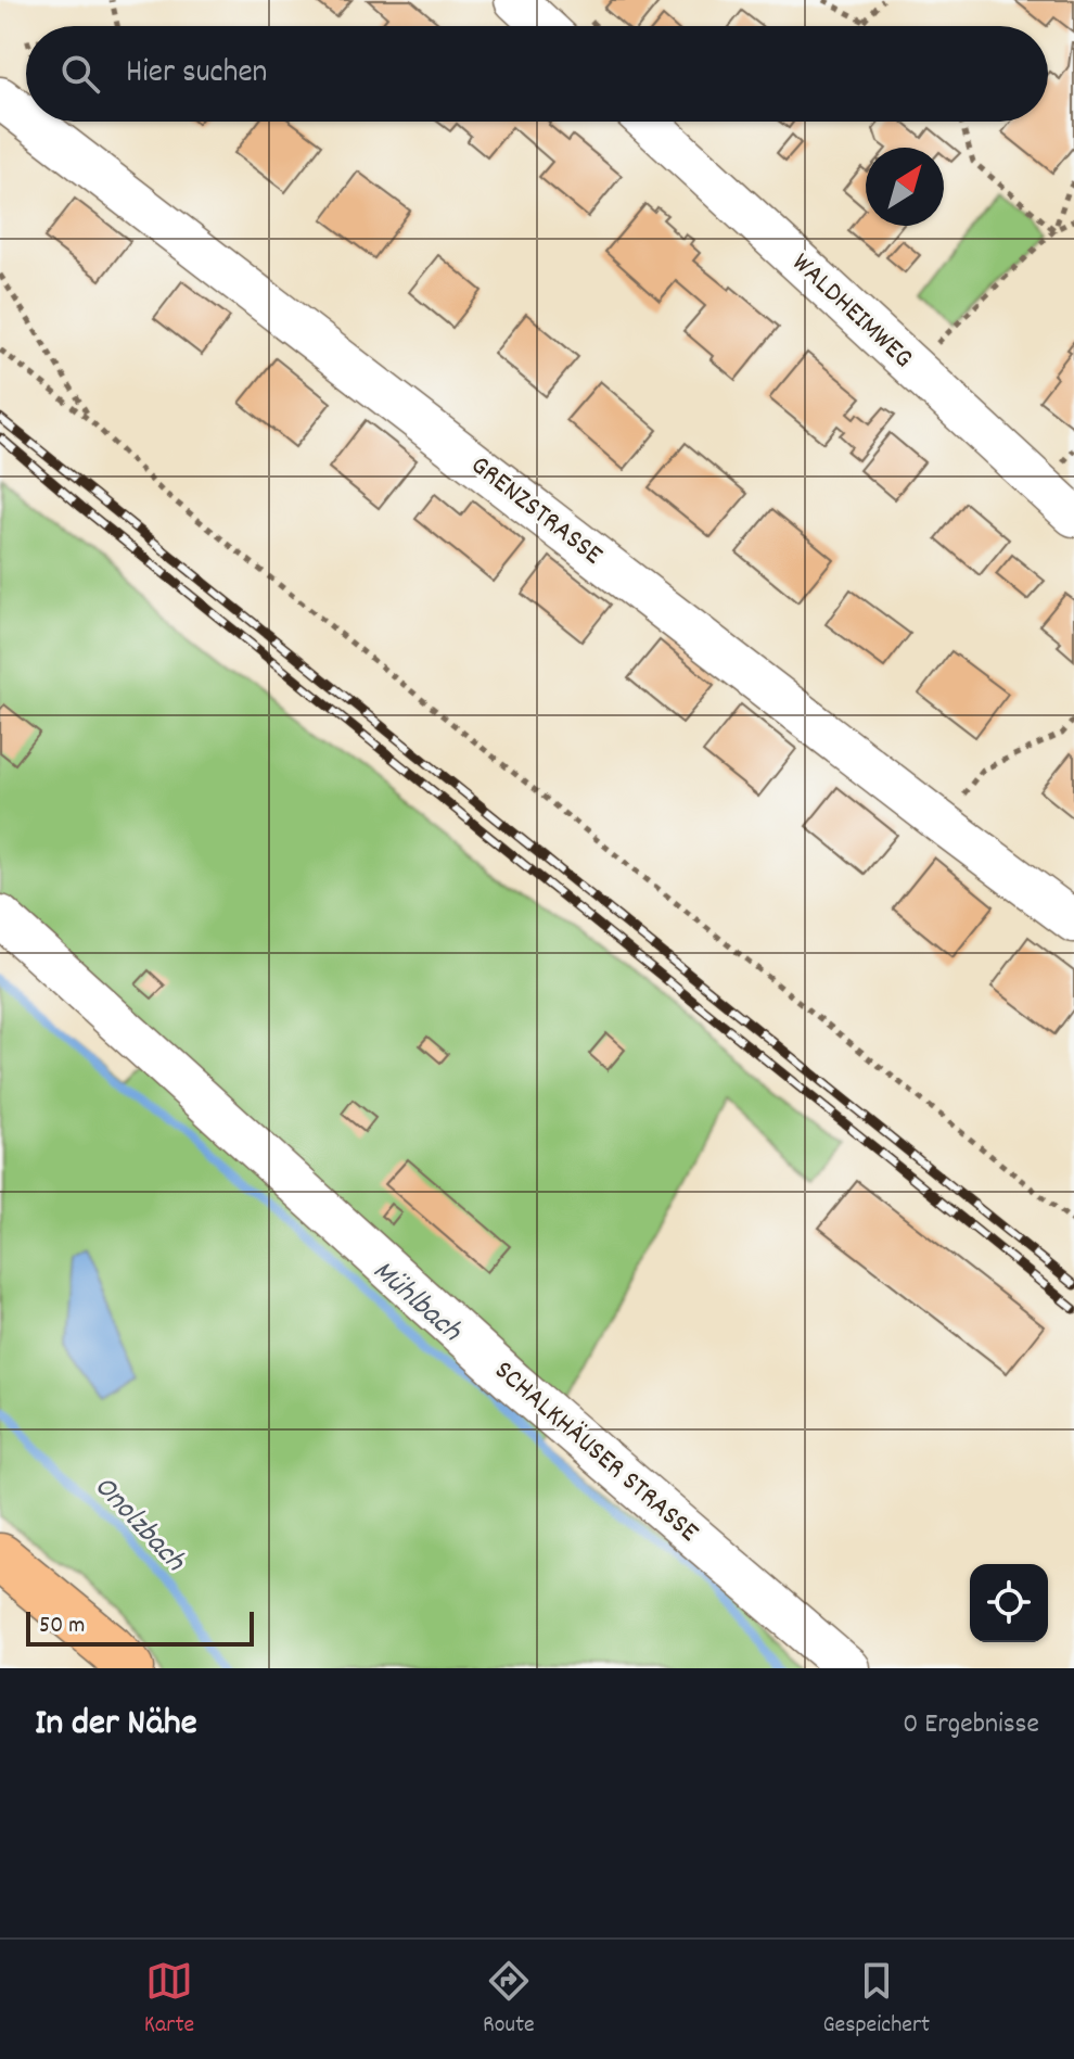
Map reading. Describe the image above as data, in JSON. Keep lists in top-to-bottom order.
{
  "streets": {
    "street": ["WALDHEIMWEG", "GRENZSTRASSE", "SCHALKHÄUSER STRASSE"]
  },
  "water": ["Mühlbach", "Onolzbach"],
  "scale_bar": "50 m",
  "north": "top right",
  "page": {
    "search": "Hier suchen",
    "scale": "50 m",
    "heading": ["In der Nähe", "0 Ergebnisse"],
    "nav": ["Karte", "Route", "Gespeichert"]
  }
}
